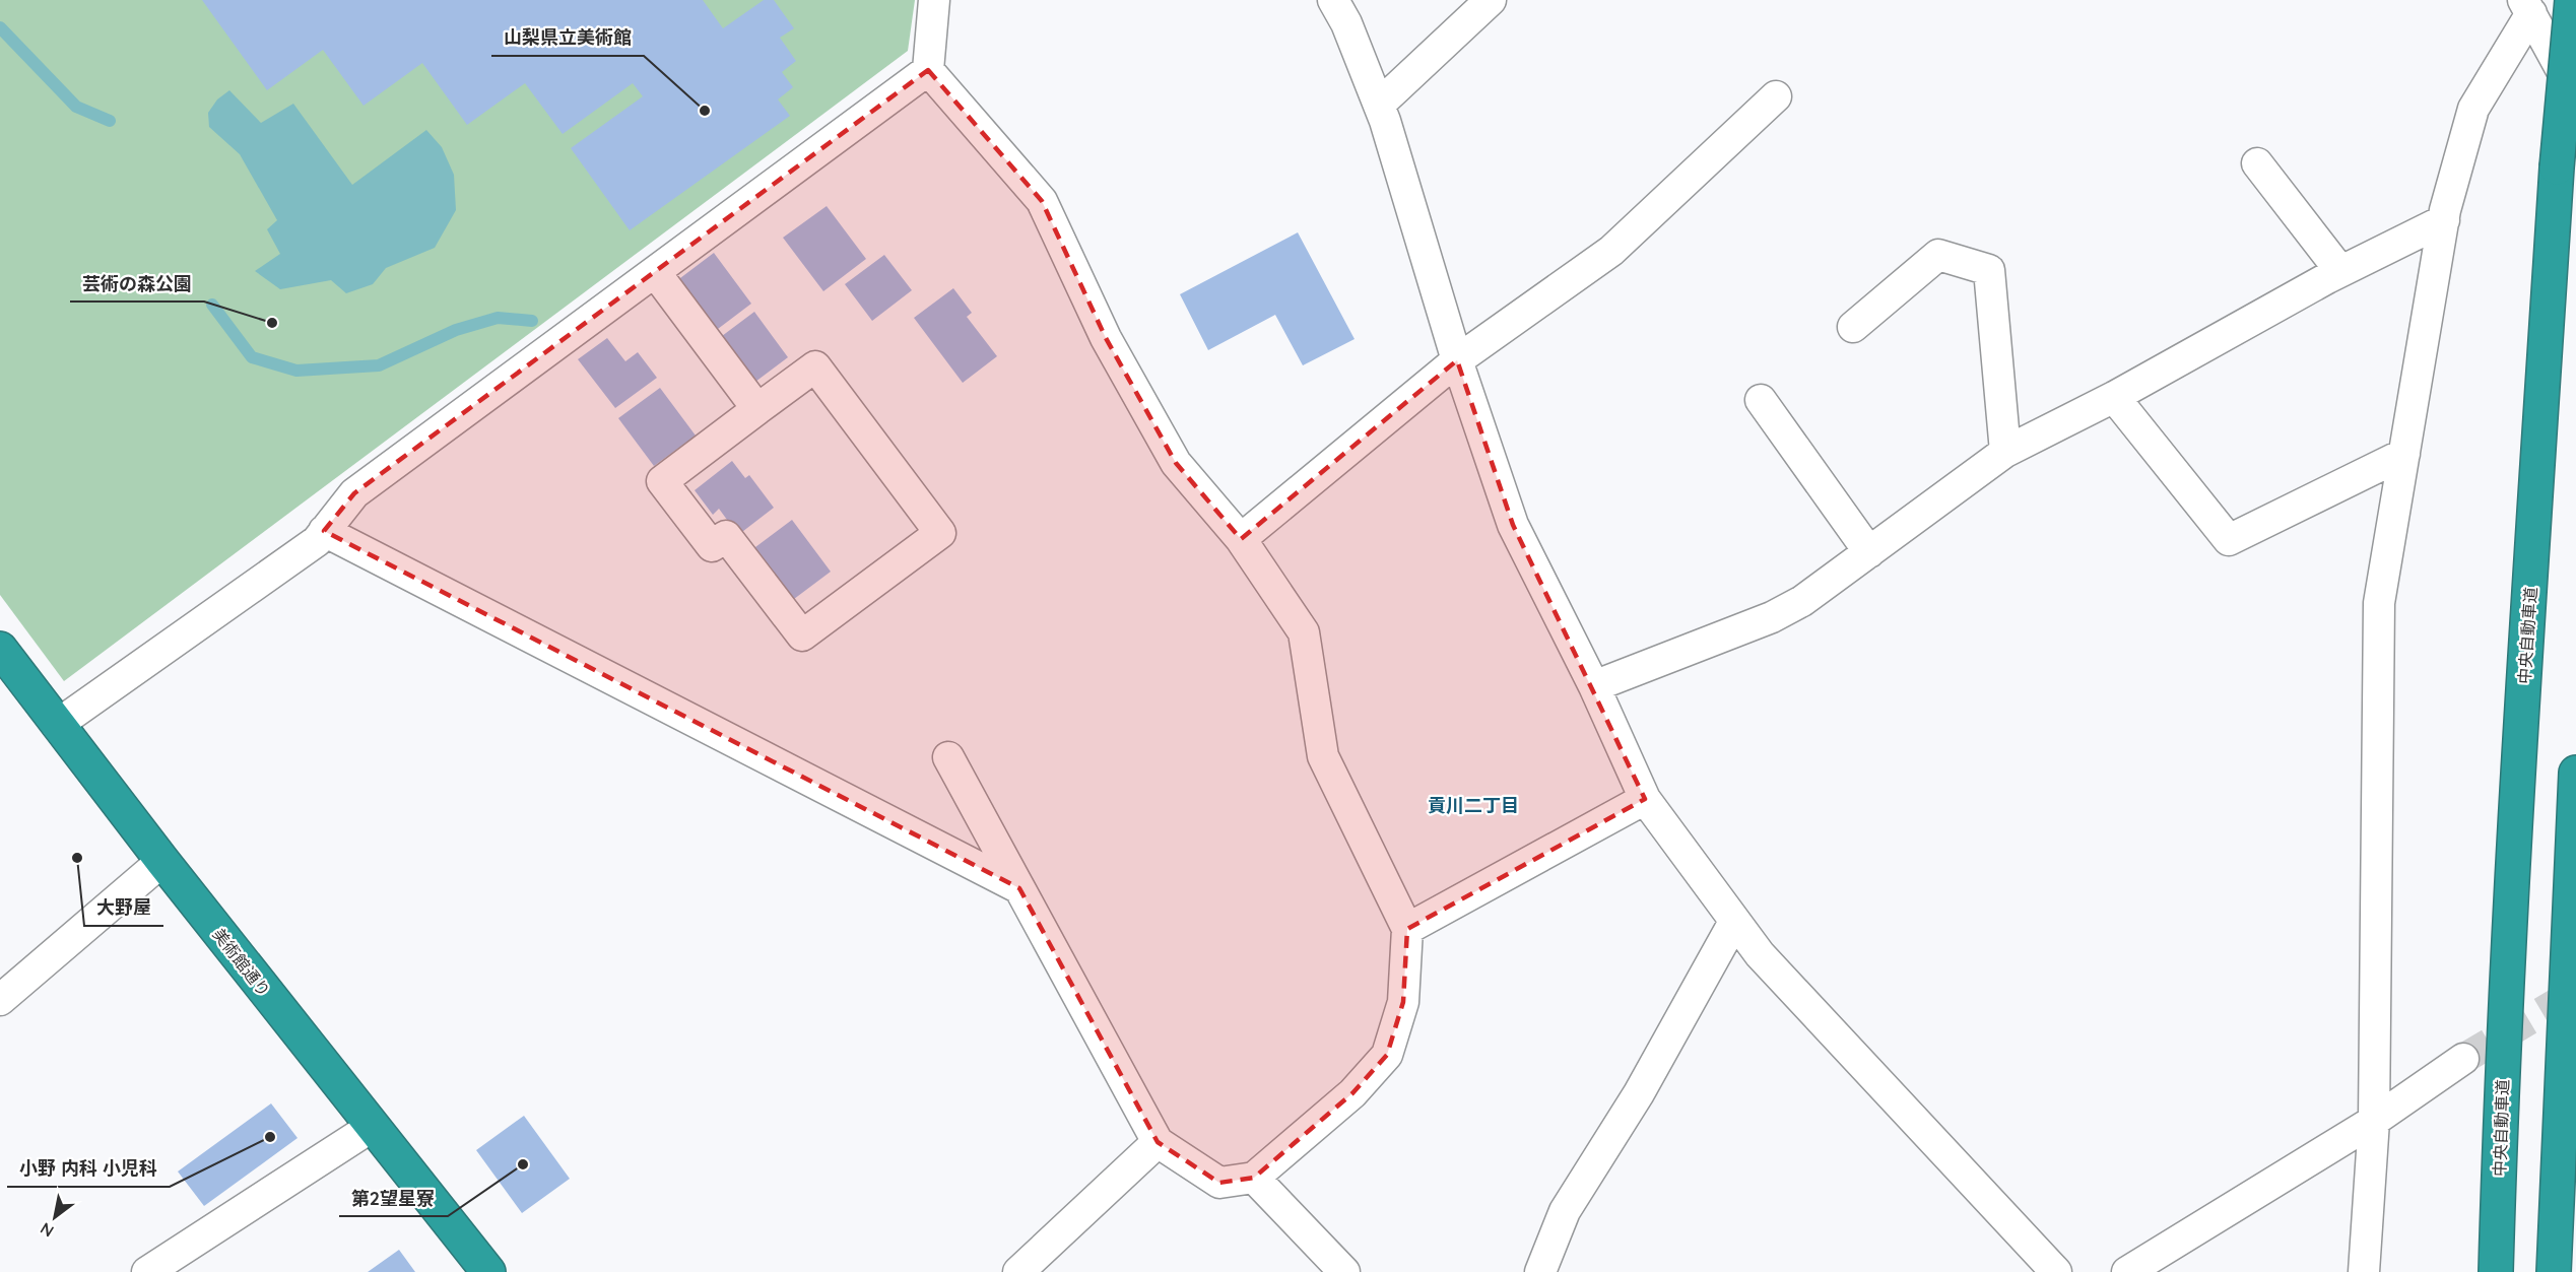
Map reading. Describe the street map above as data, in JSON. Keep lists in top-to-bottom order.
{
  "streets": {
    "highway": ["中央自動車道", "美術館通り"]
  },
  "districts": ["貢川二丁目"],
  "places": [
    "山梨県立美術館",
    "芸術の森公園",
    "大野屋",
    "小野 内科 小児科",
    "第2望星寮"
  ],
  "north": "bottom left"
}
